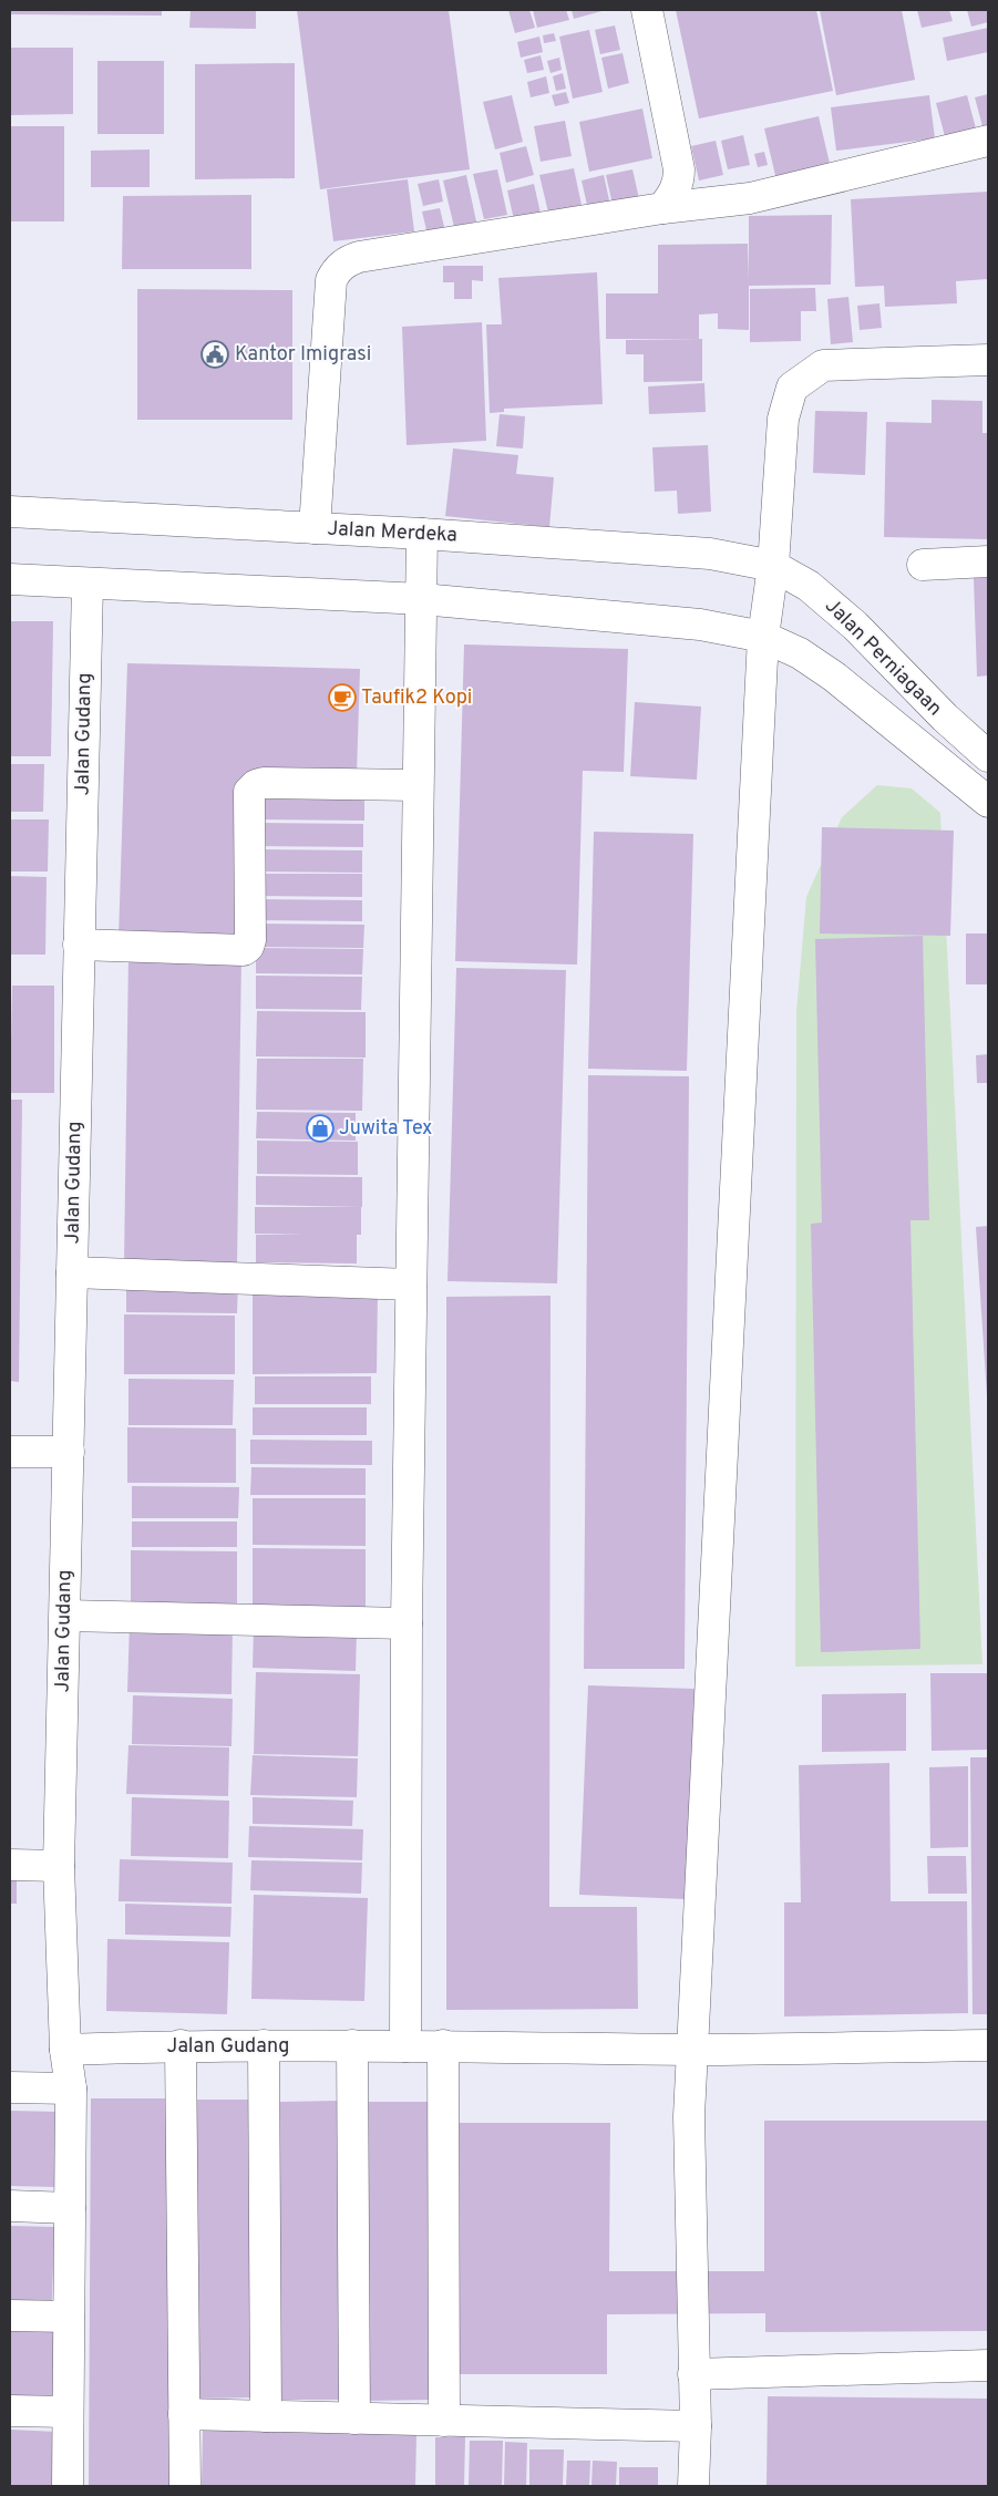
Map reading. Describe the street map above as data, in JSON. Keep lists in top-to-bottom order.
{
  "streets": {
    "street": ["Jalan Merdeka", "Jalan Perniagaan", "Jalan Gudang"]
  },
  "crossings": [
    ["Jalan Merdeka", "Jalan Perniagaan"]
  ],
  "places": {
    "public building": ["Kantor Imigrasi"],
    "cafe": ["Taufik2 Kopi"],
    "shop": ["Juwita Tex"]
  }
}
